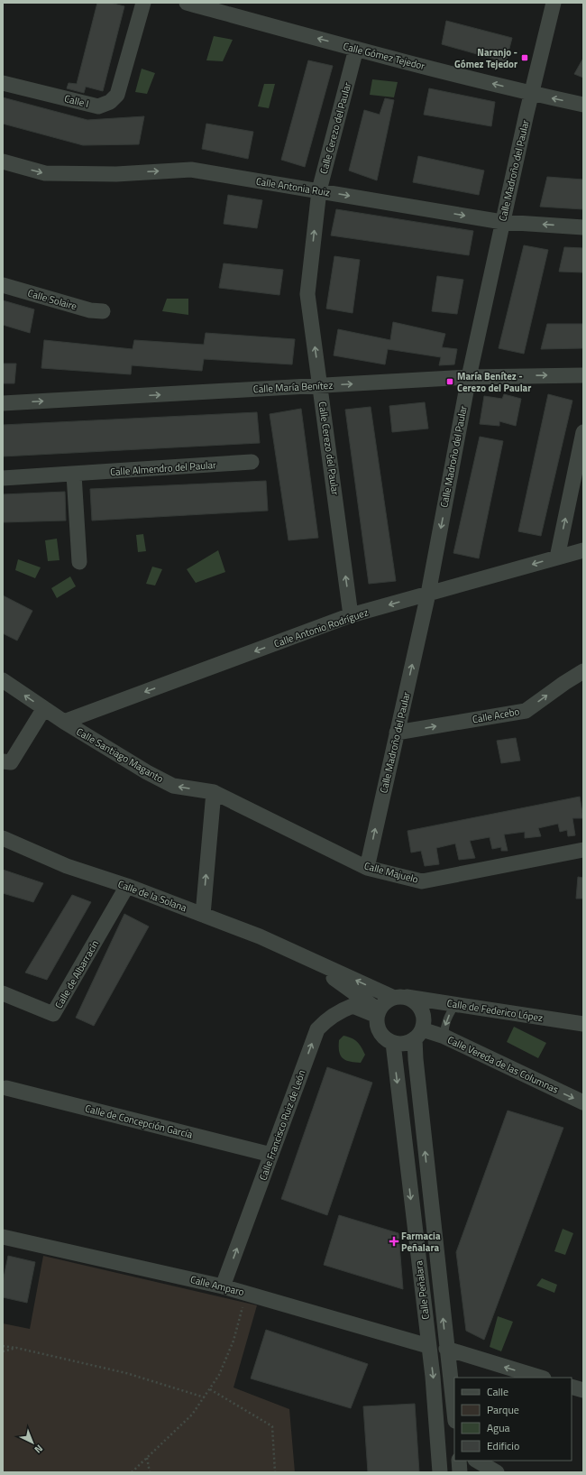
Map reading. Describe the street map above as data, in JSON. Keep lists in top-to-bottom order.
{
  "streets": {
    "street": [
      "Calle Gómez Tejedor",
      "Calle I",
      "Calle Cerezo del Paular",
      "Calle Madroño del Paular",
      "Calle Antonia Ruiz",
      "Calle Solaire",
      "Calle María Benítez",
      "Calle Almendro del Paular",
      "Calle Antonio Rodríguez",
      "Calle Acebo",
      "Calle Santiago Maganto",
      "Calle Majuelo",
      "Calle de la Solana",
      "Calle de Albarracín",
      "Calle de Federico López",
      "Calle Vereda de las Columnas",
      "Calle de Concepción García",
      "Calle Francisco Ruiz de León",
      "Calle Amparo",
      "Calle Peñalara"
    ]
  },
  "crossings": [
    ["Calle Gómez Tejedor", "Calle Cerezo del Paular"],
    ["Calle Gómez Tejedor", "Calle Madroño del Paular"],
    ["Calle Cerezo del Paular", "Calle Antonia Ruiz"],
    ["Calle Cerezo del Paular", "Calle María Benítez"],
    ["Calle Cerezo del Paular", "Calle Antonio Rodríguez"],
    ["Calle Madroño del Paular", "Calle Antonia Ruiz"],
    ["Calle Madroño del Paular", "Calle María Benítez"],
    ["Calle Madroño del Paular", "Calle Antonio Rodríguez"],
    ["Calle Madroño del Paular", "Calle Acebo"],
    ["Calle Madroño del Paular", "Calle Majuelo"],
    ["Calle Antonio Rodríguez", "Calle Santiago Maganto"],
    ["Calle Santiago Maganto", "Calle Majuelo"],
    ["Calle de la Solana", "Calle de Albarracín"],
    ["Calle de la Solana", "Calle de Federico López"],
    ["Calle de la Solana", "Calle Vereda de las Columnas"],
    ["Calle de la Solana", "Calle Francisco Ruiz de León"],
    ["Calle de la Solana", "Calle Peñalara"],
    ["Calle de Federico López", "Calle Vereda de las Columnas"],
    ["Calle de Federico López", "Calle Francisco Ruiz de León"],
    ["Calle de Federico López", "Calle Peñalara"],
    ["Calle Vereda de las Columnas", "Calle Francisco Ruiz de León"],
    ["Calle Vereda de las Columnas", "Calle Peñalara"],
    ["Calle de Concepción García", "Calle Francisco Ruiz de León"],
    ["Calle Francisco Ruiz de León", "Calle Amparo"],
    ["Calle Francisco Ruiz de León", "Calle Peñalara"],
    ["Calle Amparo", "Calle Peñalara"]
  ],
  "one_way": [
    "Calle Gómez Tejedor",
    "Calle Cerezo del Paular",
    "Calle María Benítez",
    "Calle Antonio Rodríguez",
    "Calle Acebo",
    "Calle Santiago Maganto",
    "Calle Vereda de las Columnas",
    "Calle Francisco Ruiz de León"
  ],
  "places": {
    "transit": ["Naranjo - Gómez Tejedor", "María Benítez - Cerezo del Paular"],
    "health": ["Farmacia Peñalara"]
  },
  "legend": [
    "Calle",
    "Parque",
    "Agua",
    "Edificio"
  ],
  "north": "bottom right"
}
